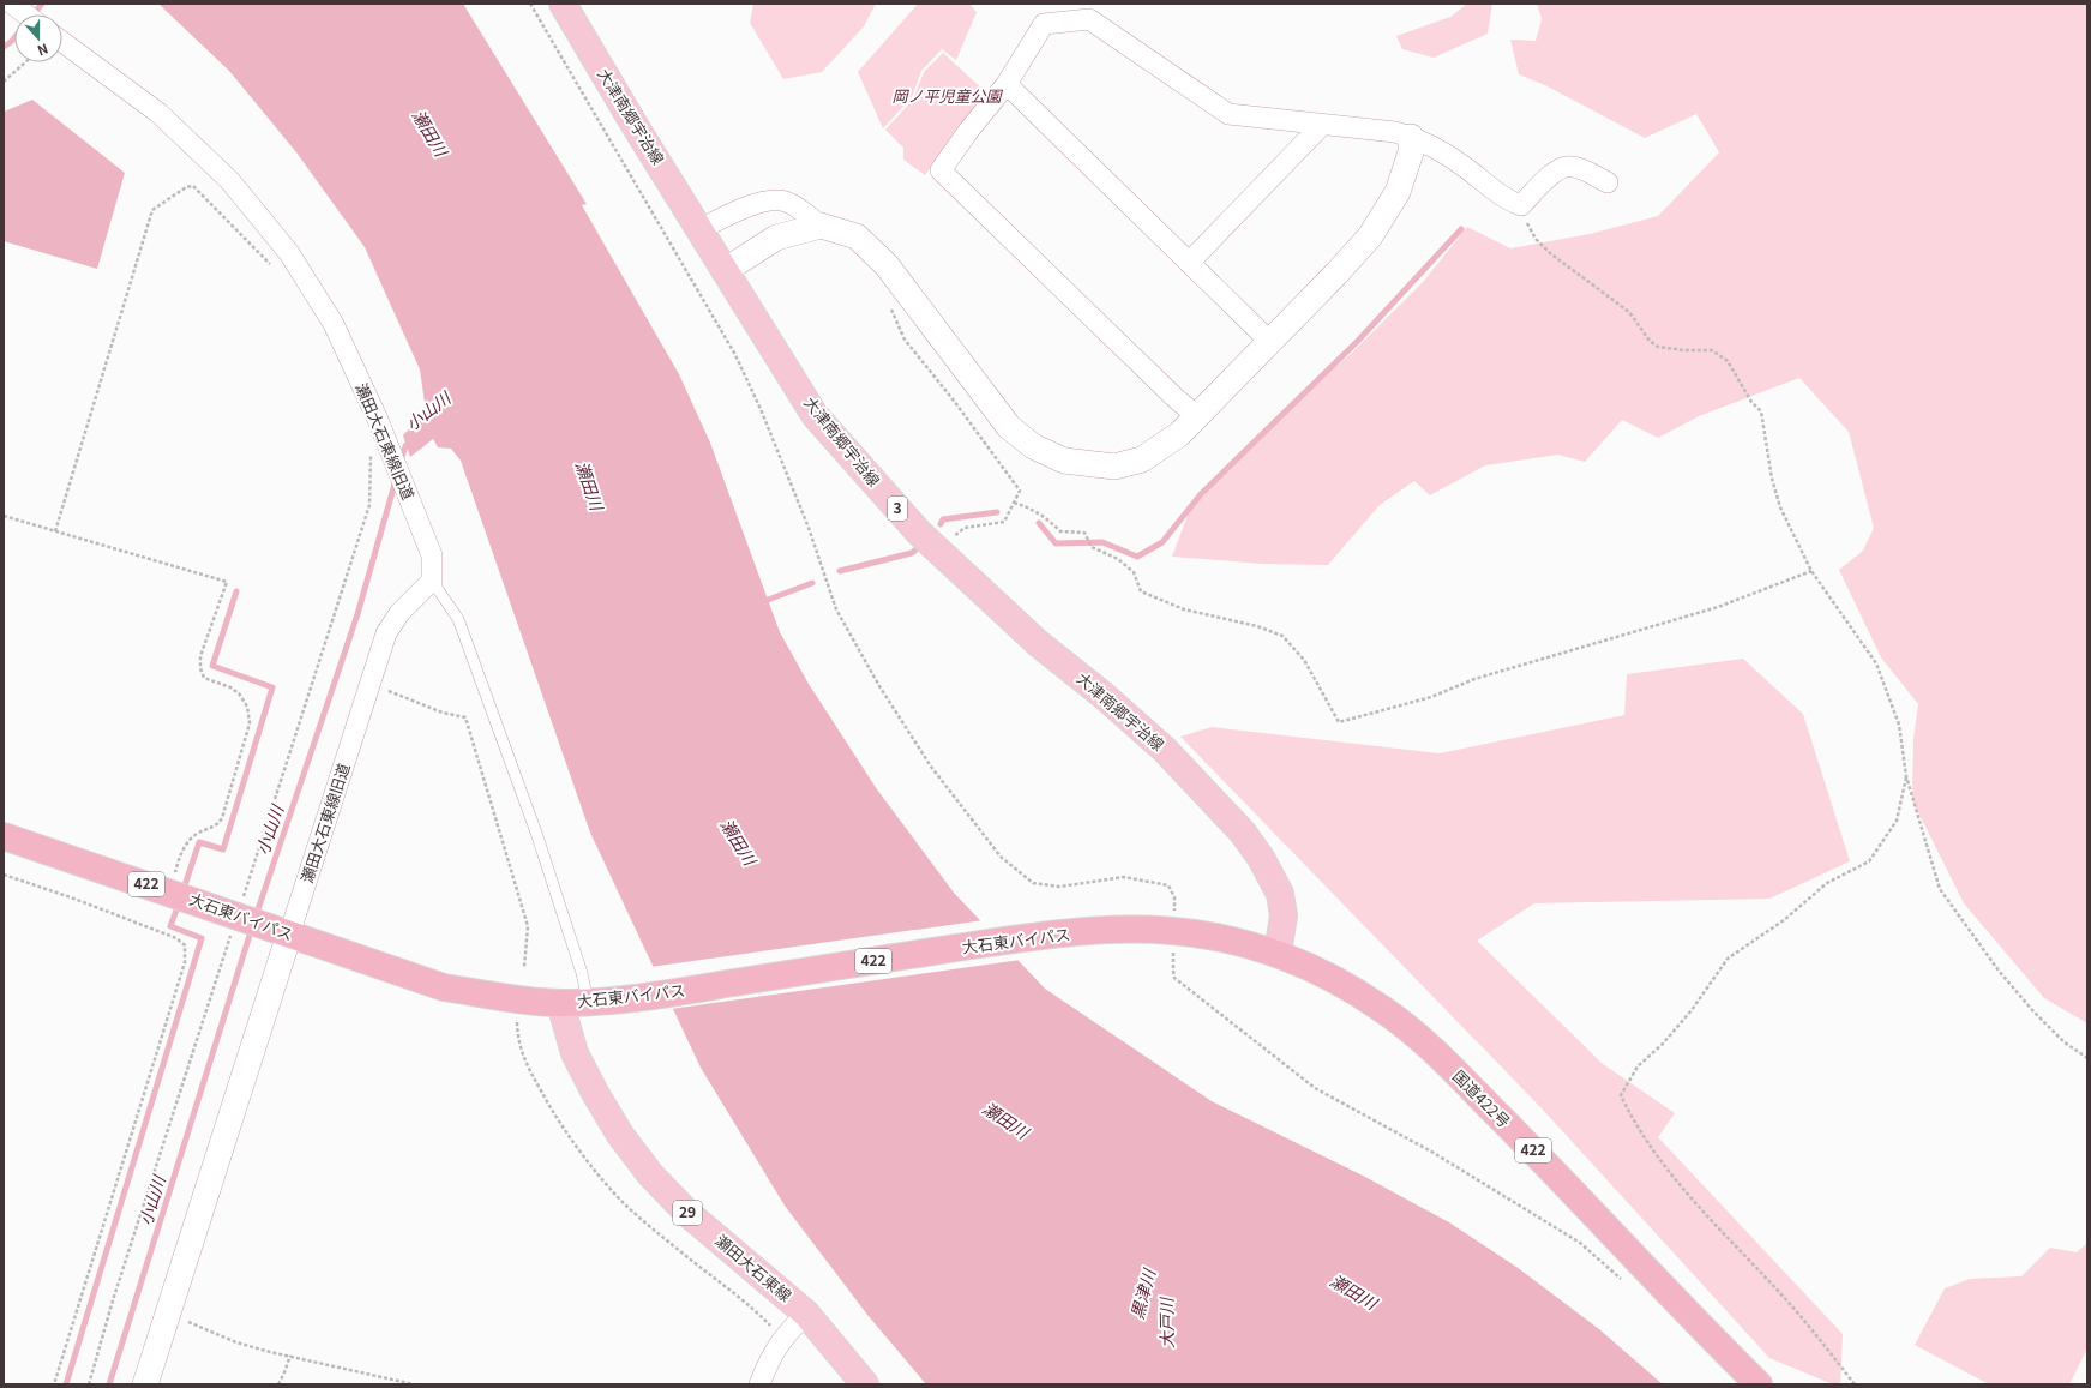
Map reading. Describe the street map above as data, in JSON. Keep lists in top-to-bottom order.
{
  "streets": {
    "highway": ["422", "大石東バイパス", "国道422号"],
    "main road": [
      "大津南郷宇治線",
      "3",
      "29",
      "瀬田大石東線"
    ],
    "street": ["瀬田大石東線旧道"]
  },
  "crossings": [
    ["大津南郷宇治線", "大石東バイパス"],
    ["大津南郷宇治線", "国道422号"],
    ["瀬田大石東線旧道", "大石東バイパス"],
    ["大石東バイパス", "国道422号"],
    ["大石東バイパス", "瀬田大石東線"]
  ],
  "water": [
    "瀬田川",
    "小山川",
    "黒津川",
    "大戸川"
  ],
  "parks": ["岡ノ平児童公園"],
  "north": "bottom"
}
